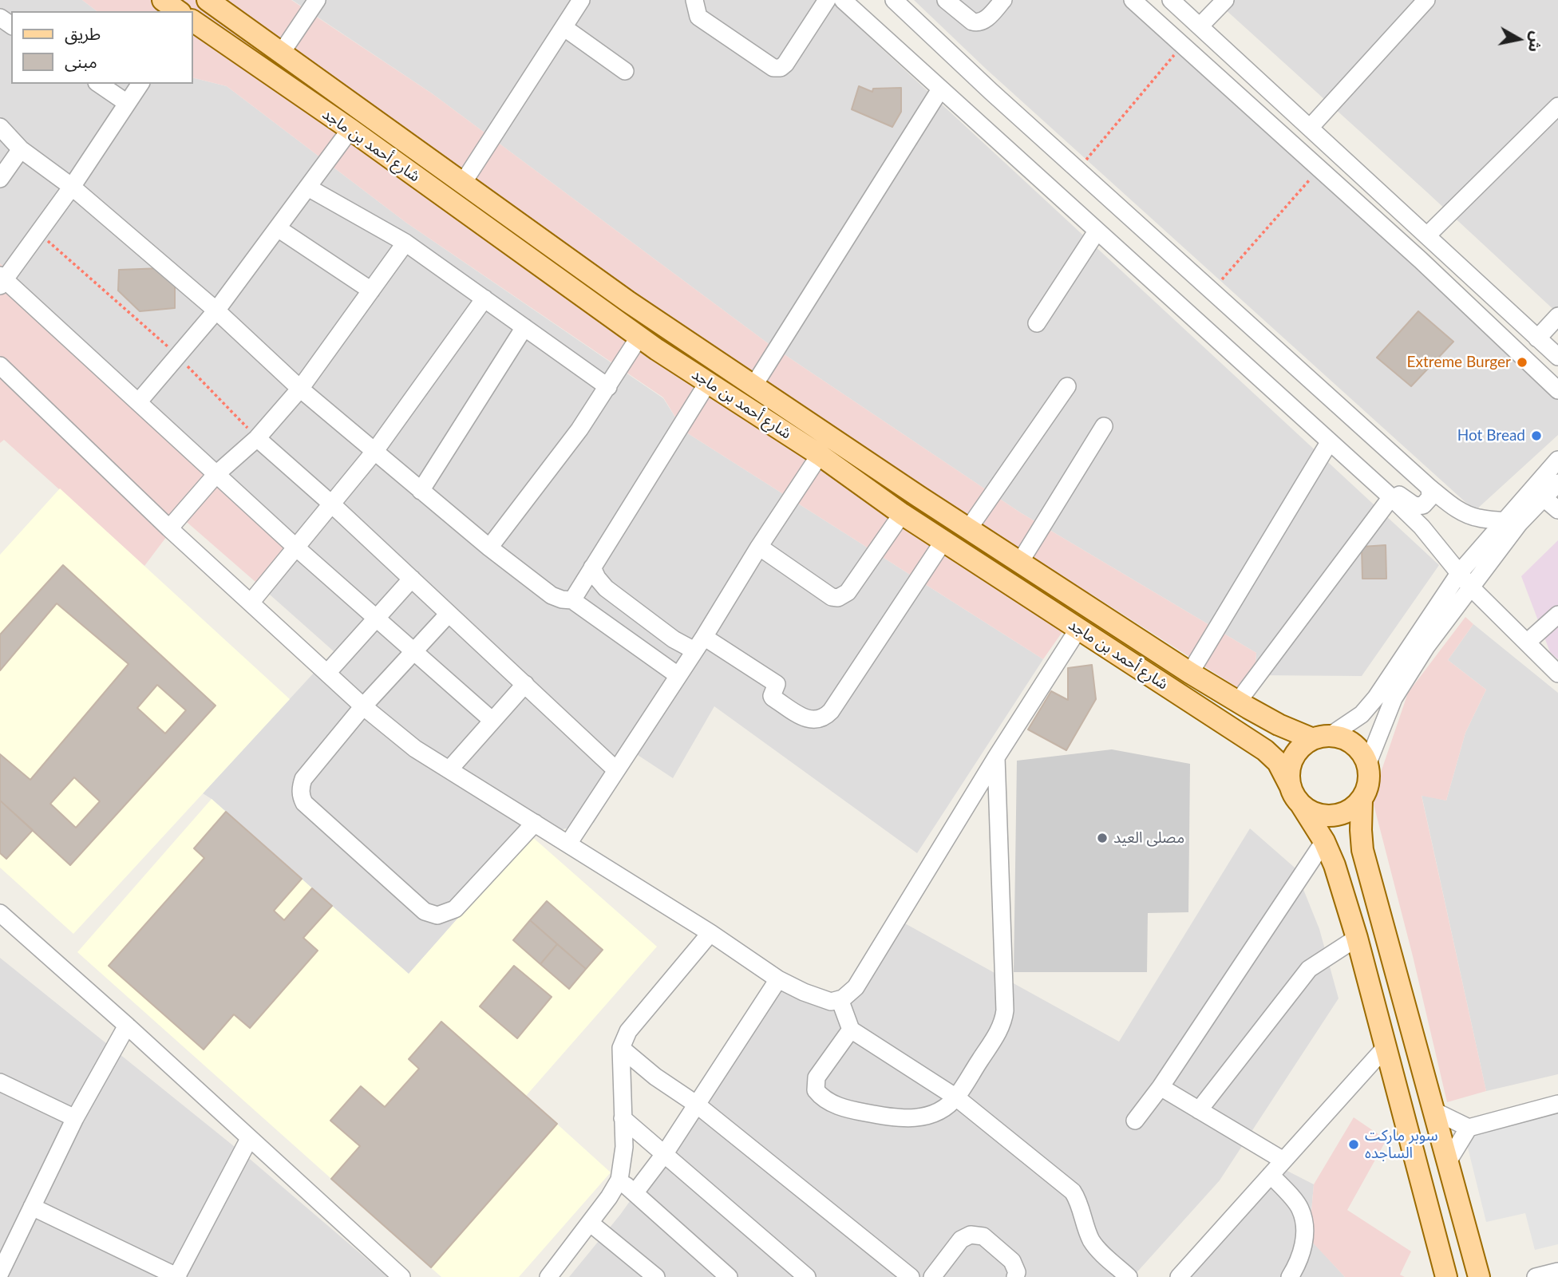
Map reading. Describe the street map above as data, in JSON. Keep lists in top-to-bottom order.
{
  "streets": {
    "main road": ["شارع أحمد بن ماجد"]
  },
  "places": [
    "Extreme Burger",
    "Hot Bread",
    "مصلى العيد",
    "سوبر ماركت الساجده"
  ],
  "legend": ["طريق", "مبنى"],
  "north": "right"
}
